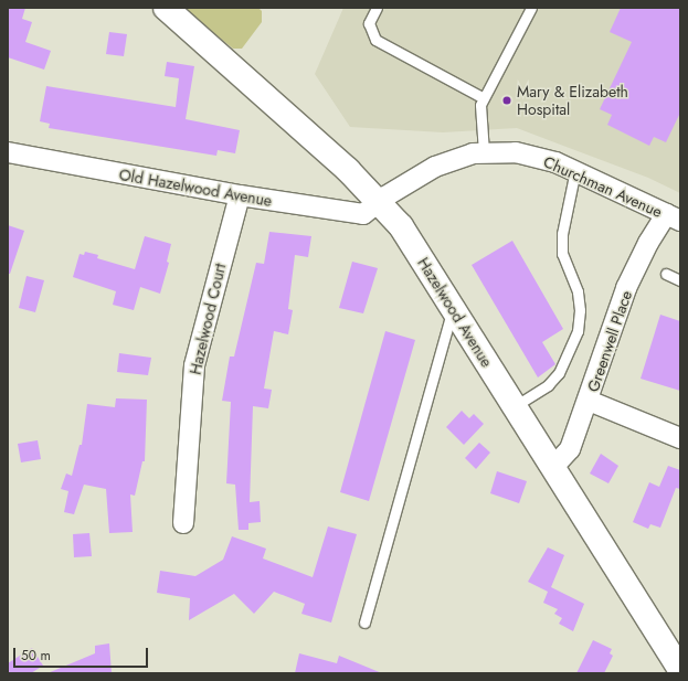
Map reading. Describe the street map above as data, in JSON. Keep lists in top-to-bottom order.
{
  "streets": {
    "street": [
      "Churchman Avenue",
      "Old Hazelwood Avenue",
      "Hazelwood Avenue",
      "Hazelwood Court",
      "Greenwell Place"
    ]
  },
  "crossings": [
    ["Churchman Avenue", "Old Hazelwood Avenue"],
    ["Churchman Avenue", "Hazelwood Avenue"],
    ["Churchman Avenue", "Greenwell Place"],
    ["Old Hazelwood Avenue", "Hazelwood Avenue"],
    ["Old Hazelwood Avenue", "Hazelwood Court"],
    ["Hazelwood Avenue", "Greenwell Place"]
  ],
  "places": ["Mary & Elizabeth Hospital"],
  "scale_bar": "50 m"
}
